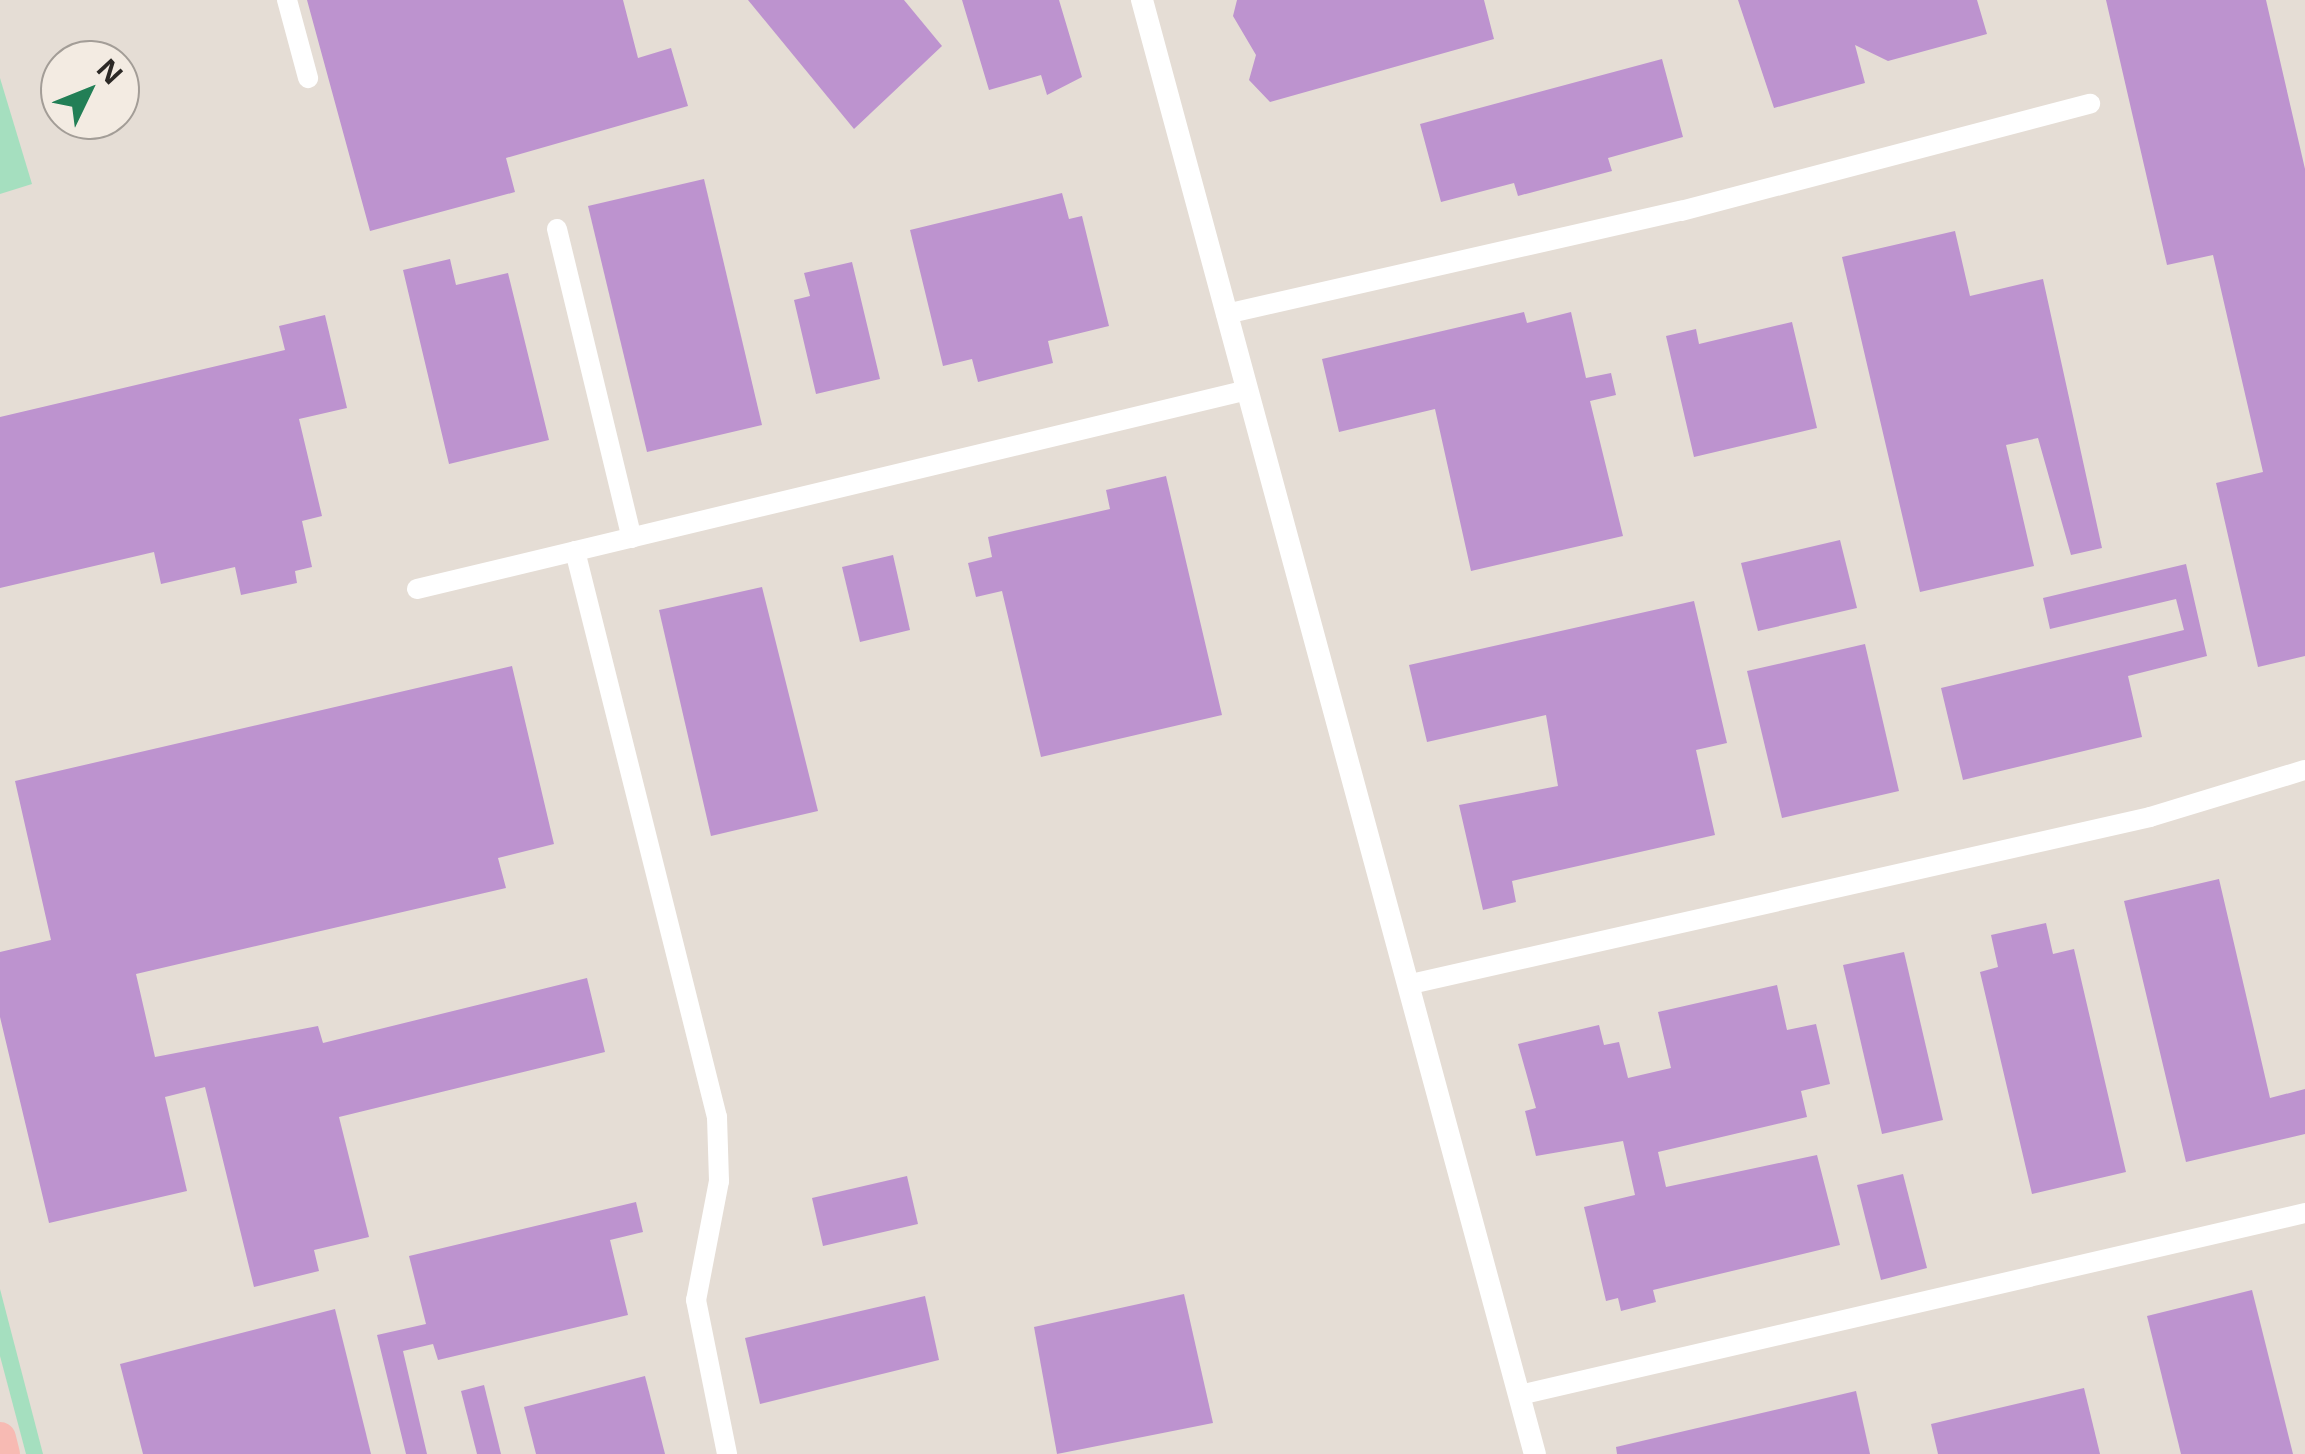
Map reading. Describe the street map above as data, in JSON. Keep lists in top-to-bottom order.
{
  "north": "top right"
}
